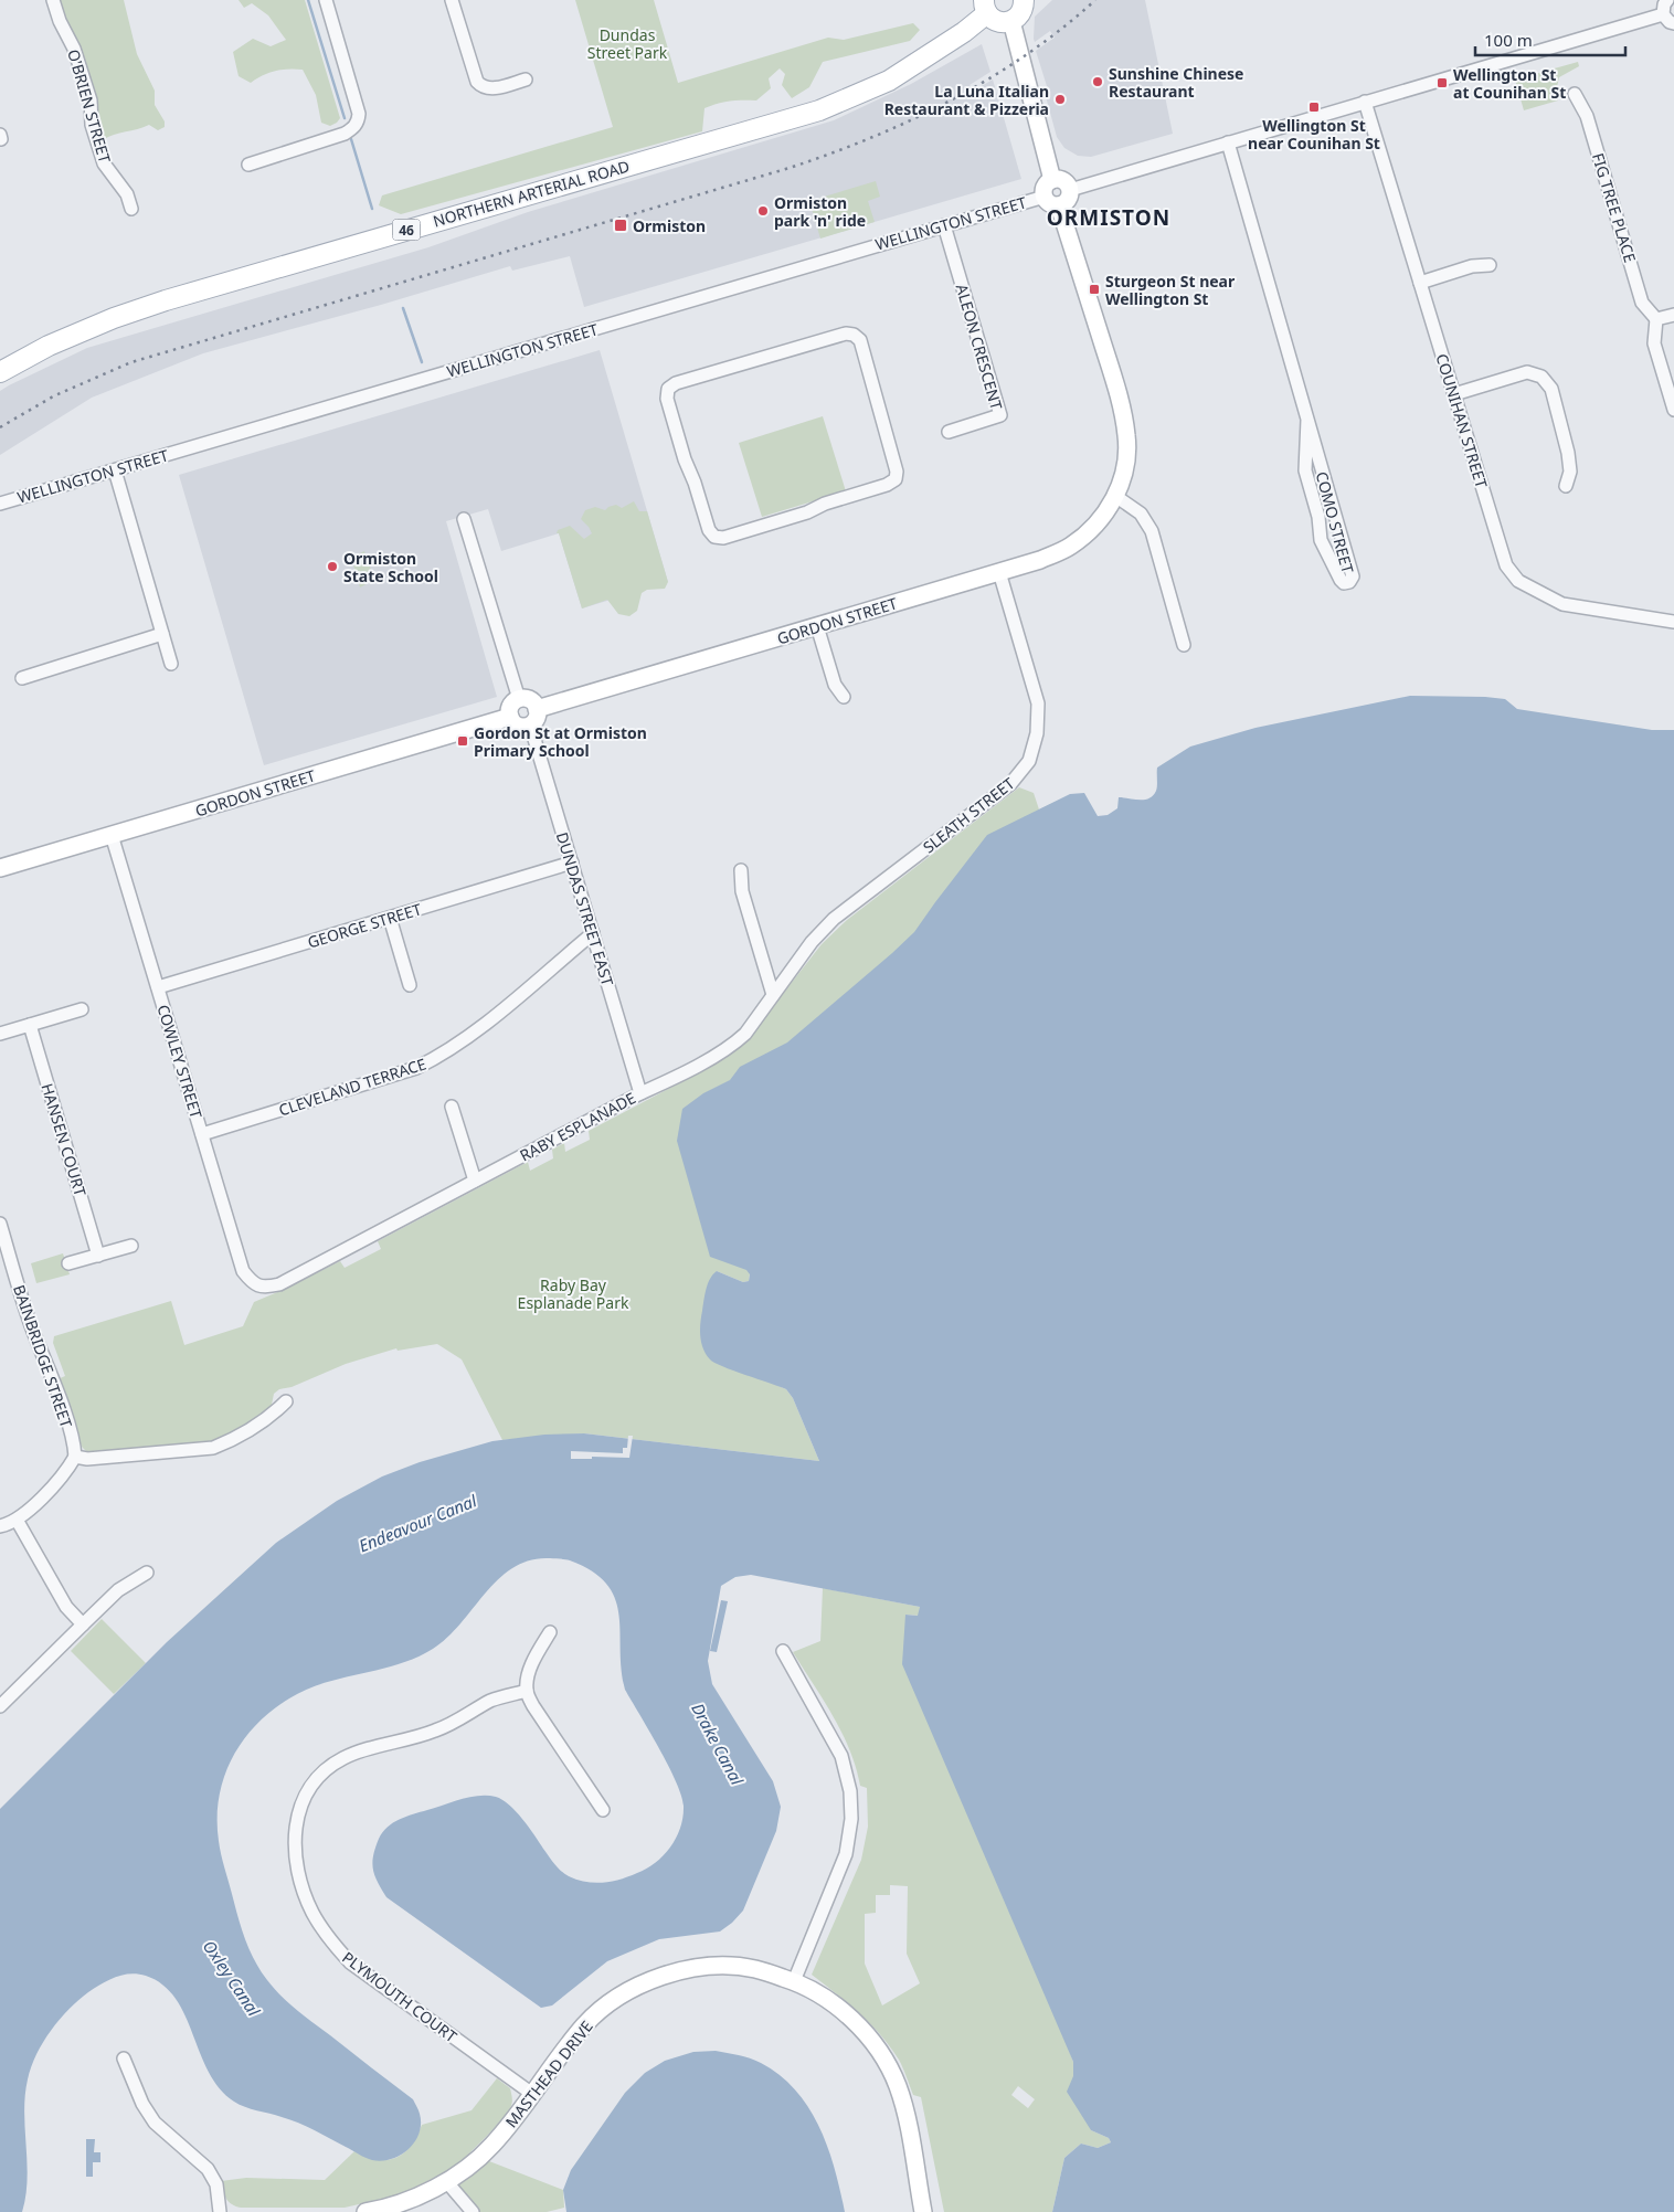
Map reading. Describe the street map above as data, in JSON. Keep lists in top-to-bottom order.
{
  "streets": {
    "main road": ["NORTHERN ARTERIAL ROAD", "46"],
    "street": [
      "O'BRIEN STREET",
      "FIG TREE PLACE",
      "WELLINGTON STREET",
      "ALEON CRESCENT",
      "COUNIHAN STREET",
      "COMO STREET",
      "GORDON STREET",
      "SLEATH STREET",
      "DUNDAS STREET EAST",
      "GEORGE STREET",
      "COWLEY STREET",
      "CLEVELAND TERRACE",
      "RABY ESPLANADE",
      "HANSEN COURT",
      "BAINBRIDGE STREET",
      "PLYMOUTH COURT",
      "MASTHEAD DRIVE"
    ]
  },
  "crossings": [
    ["NORTHERN ARTERIAL ROAD", "46"],
    ["WELLINGTON STREET", "ALEON CRESCENT"],
    ["WELLINGTON STREET", "GORDON STREET"],
    ["GORDON STREET", "SLEATH STREET"],
    ["GORDON STREET", "DUNDAS STREET EAST"],
    ["GORDON STREET", "COWLEY STREET"],
    ["SLEATH STREET", "RABY ESPLANADE"],
    ["DUNDAS STREET EAST", "GEORGE STREET"],
    ["DUNDAS STREET EAST", "CLEVELAND TERRACE"],
    ["DUNDAS STREET EAST", "RABY ESPLANADE"],
    ["GEORGE STREET", "COWLEY STREET"],
    ["COWLEY STREET", "CLEVELAND TERRACE"],
    ["COWLEY STREET", "RABY ESPLANADE"],
    ["PLYMOUTH COURT", "MASTHEAD DRIVE"]
  ],
  "districts": ["ORMISTON"],
  "water": ["Endeavour Canal", "Drake Canal", "Oxley Canal"],
  "parks": ["Dundas Street Park", "Raby Bay Esplanade Park"],
  "places": {
    "other": [
      "Sunshine Chinese Restaurant",
      "La Luna Italian Restaurant & Pizzeria",
      "Ormiston park 'n' ride",
      "Ormiston State School"
    ],
    "transit": [
      "Wellington St at Counihan St",
      "Wellington St near Counihan St",
      "Ormiston",
      "Sturgeon St near Wellington St",
      "Gordon St at Ormiston Primary School"
    ]
  },
  "scale_bar": "100 m"
}
